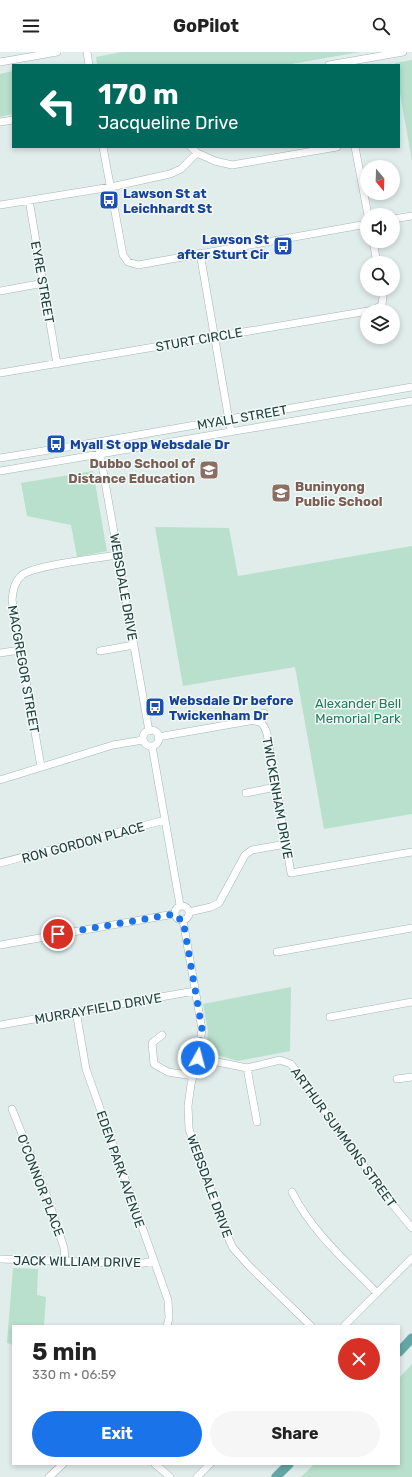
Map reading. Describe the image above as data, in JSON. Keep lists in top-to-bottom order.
{
  "streets": {
    "street": [
      "EYRE STREET",
      "STURT CIRCLE",
      "MYALL STREET",
      "WEBSDALE DRIVE",
      "MACGREGOR STREET",
      "TWICKENHAM DRIVE",
      "RON GORDON PLACE",
      "MURRAYFIELD DRIVE",
      "ARTHUR SUMMONS STREET",
      "EDEN PARK AVENUE",
      "O'CONNOR PLACE",
      "JACK WILLIAM DRIVE"
    ]
  },
  "crossings": [
    ["EYRE STREET", "STURT CIRCLE"],
    ["MYALL STREET", "WEBSDALE DRIVE"],
    ["WEBSDALE DRIVE", "MACGREGOR STREET"],
    ["WEBSDALE DRIVE", "TWICKENHAM DRIVE"],
    ["WEBSDALE DRIVE", "MURRAYFIELD DRIVE"],
    ["WEBSDALE DRIVE", "ARTHUR SUMMONS STREET"],
    ["MURRAYFIELD DRIVE", "EDEN PARK AVENUE"],
    ["EDEN PARK AVENUE", "JACK WILLIAM DRIVE"],
    ["O'CONNOR PLACE", "JACK WILLIAM DRIVE"]
  ],
  "parks": ["Alexander Bell Memorial Park"],
  "places": {
    "bus stop": [
      "Lawson St at Leichhardt St",
      "Lawson St after Sturt Cir",
      "Myall St opp Websdale Dr",
      "Websdale Dr before Twickenham Dr"
    ],
    "school or university": ["Dubbo School of Distance Education", "Buninyong Public School"]
  },
  "north": "bottom",
  "page": {
    "header": "GoPilot",
    "turn": ["170 m", "Jacqueline Drive"],
    "heading": ["5 min", "330 m · 06:59"],
    "buttons": ["Exit", "Share"]
  }
}
